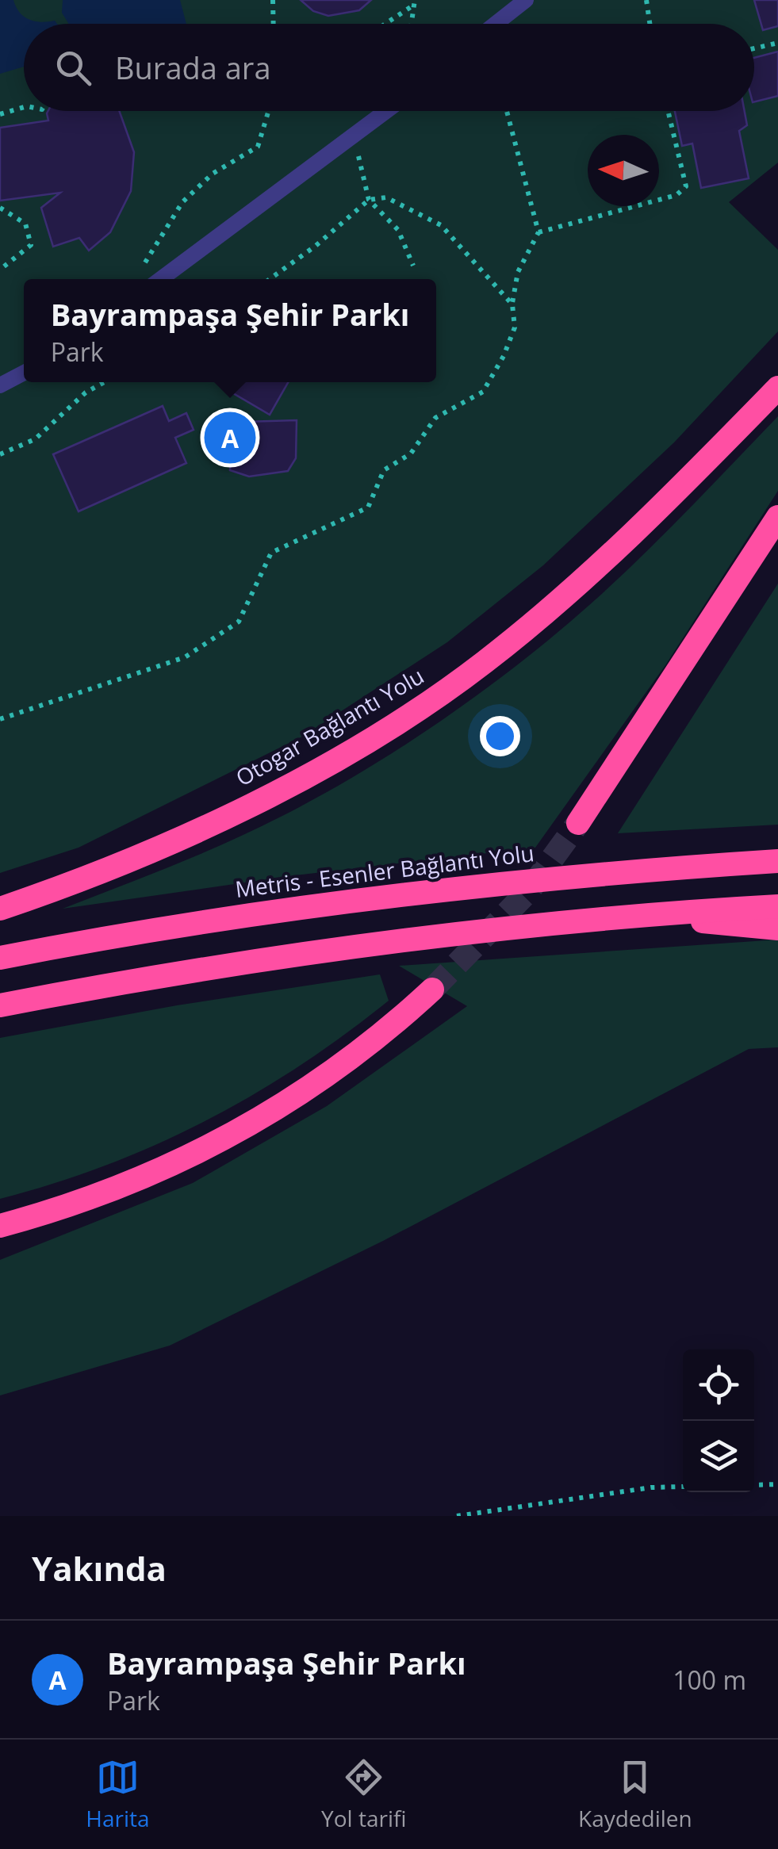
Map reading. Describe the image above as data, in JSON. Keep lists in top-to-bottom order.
{
  "streets": {
    "highway": ["Otogar Bağlantı Yolu", "Metris - Esenler Bağlantı Yolu"]
  },
  "north": "left",
  "page": {
    "search": "Burada ara",
    "popup": ["Bayrampaşa Şehir Parkı", "Park"],
    "pins": "A",
    "heading": "Yakında",
    "list": [
      {
        "mark": "A",
        "name": "Bayrampaşa Şehir Parkı",
        "note": "Park",
        "value": "100 m"
      }
    ],
    "nav": ["Harita", "Yol tarifi", "Kaydedilen"]
  }
}
